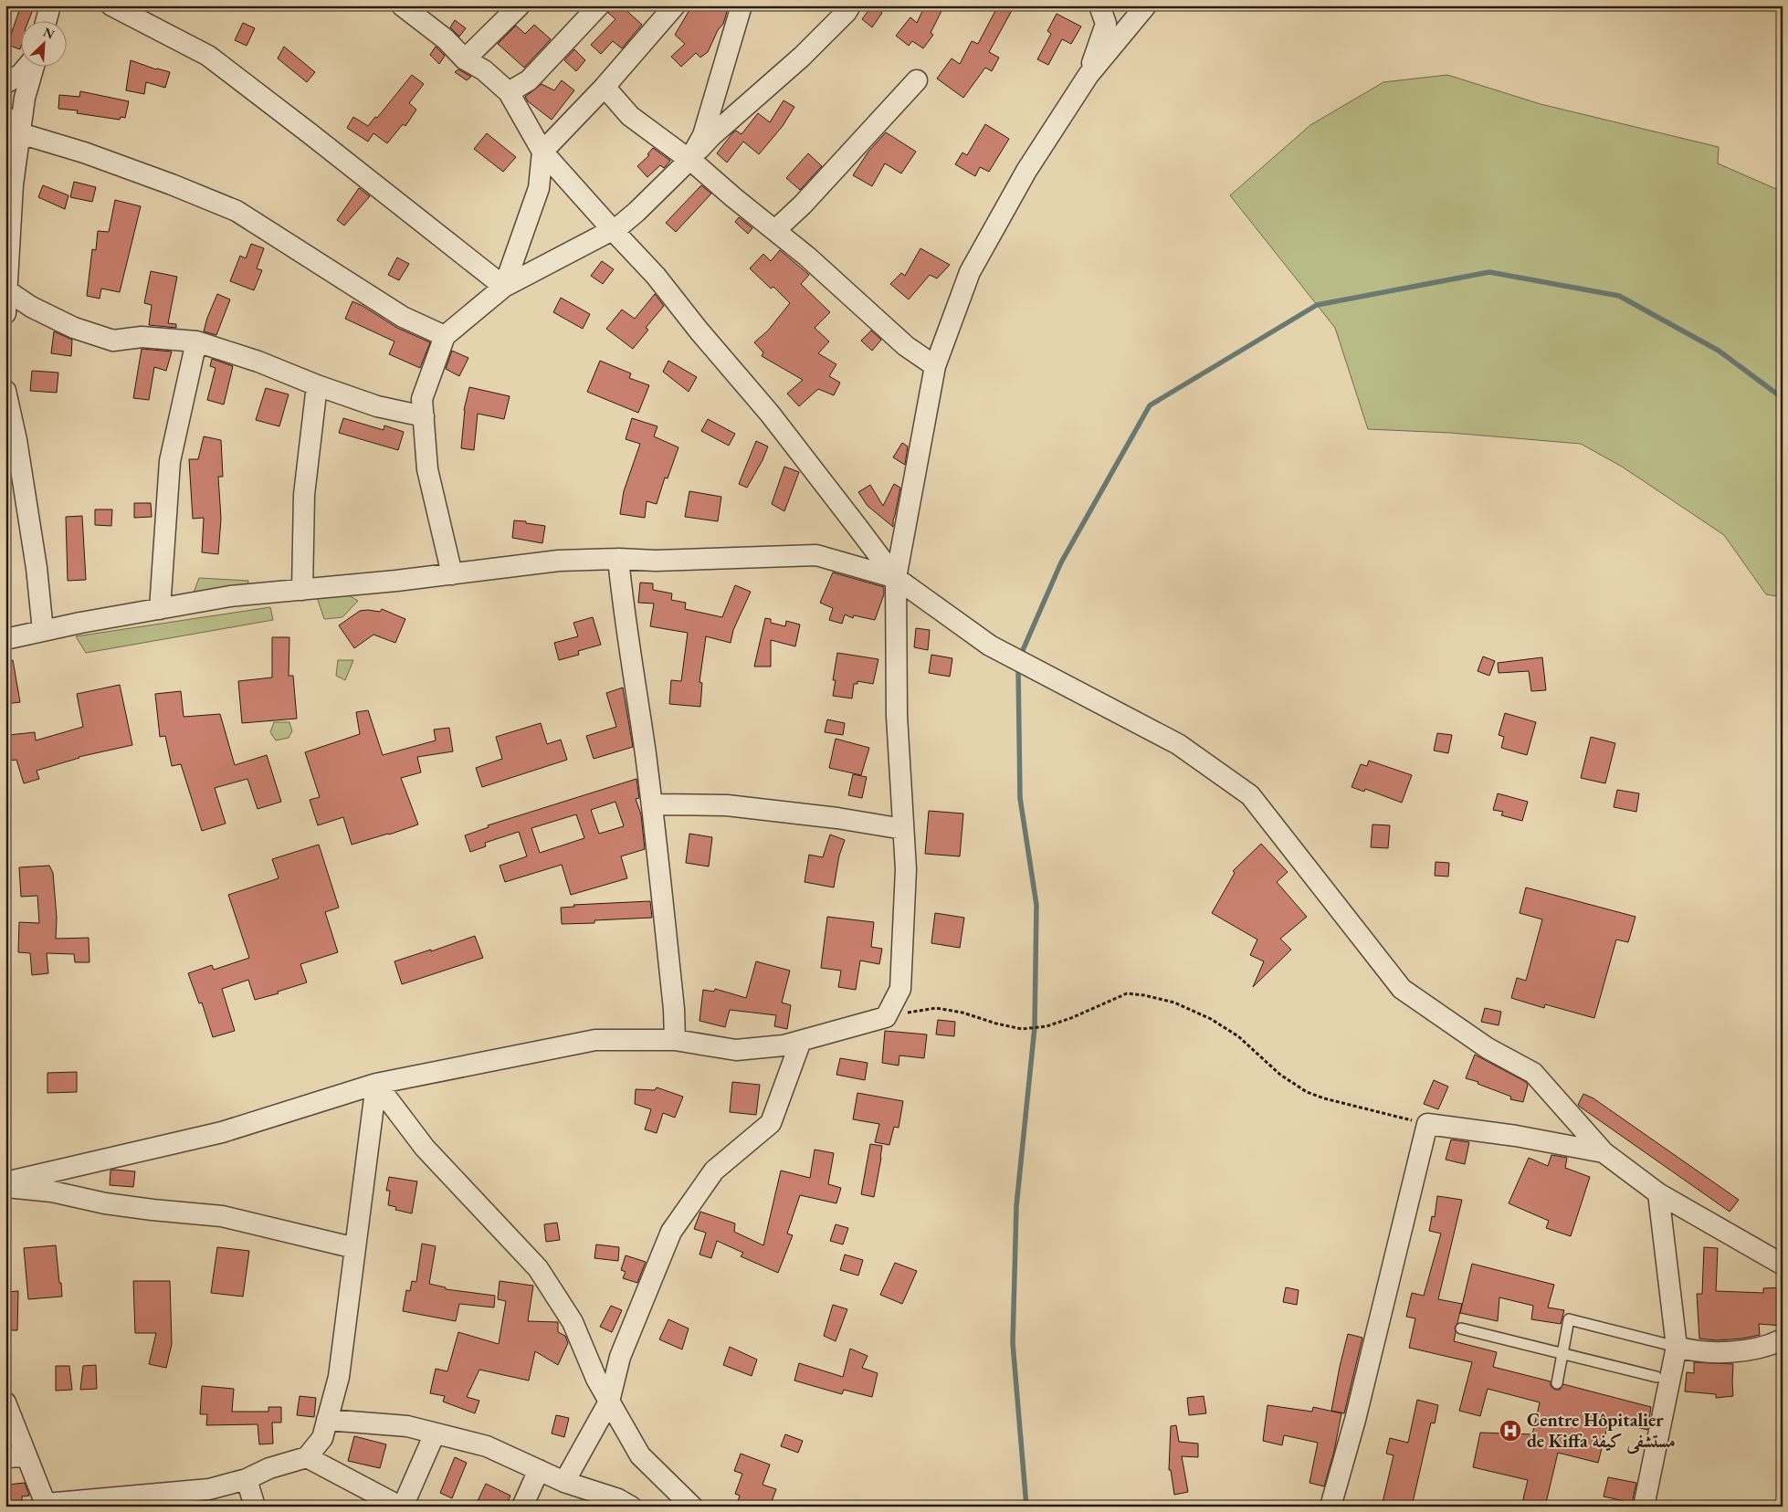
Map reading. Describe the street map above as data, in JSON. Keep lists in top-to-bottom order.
{
  "places": {
    "hospital": ["Centre Hôpitalier de Kiffa مستشفى كيفة"]
  },
  "north": "top right"
}
